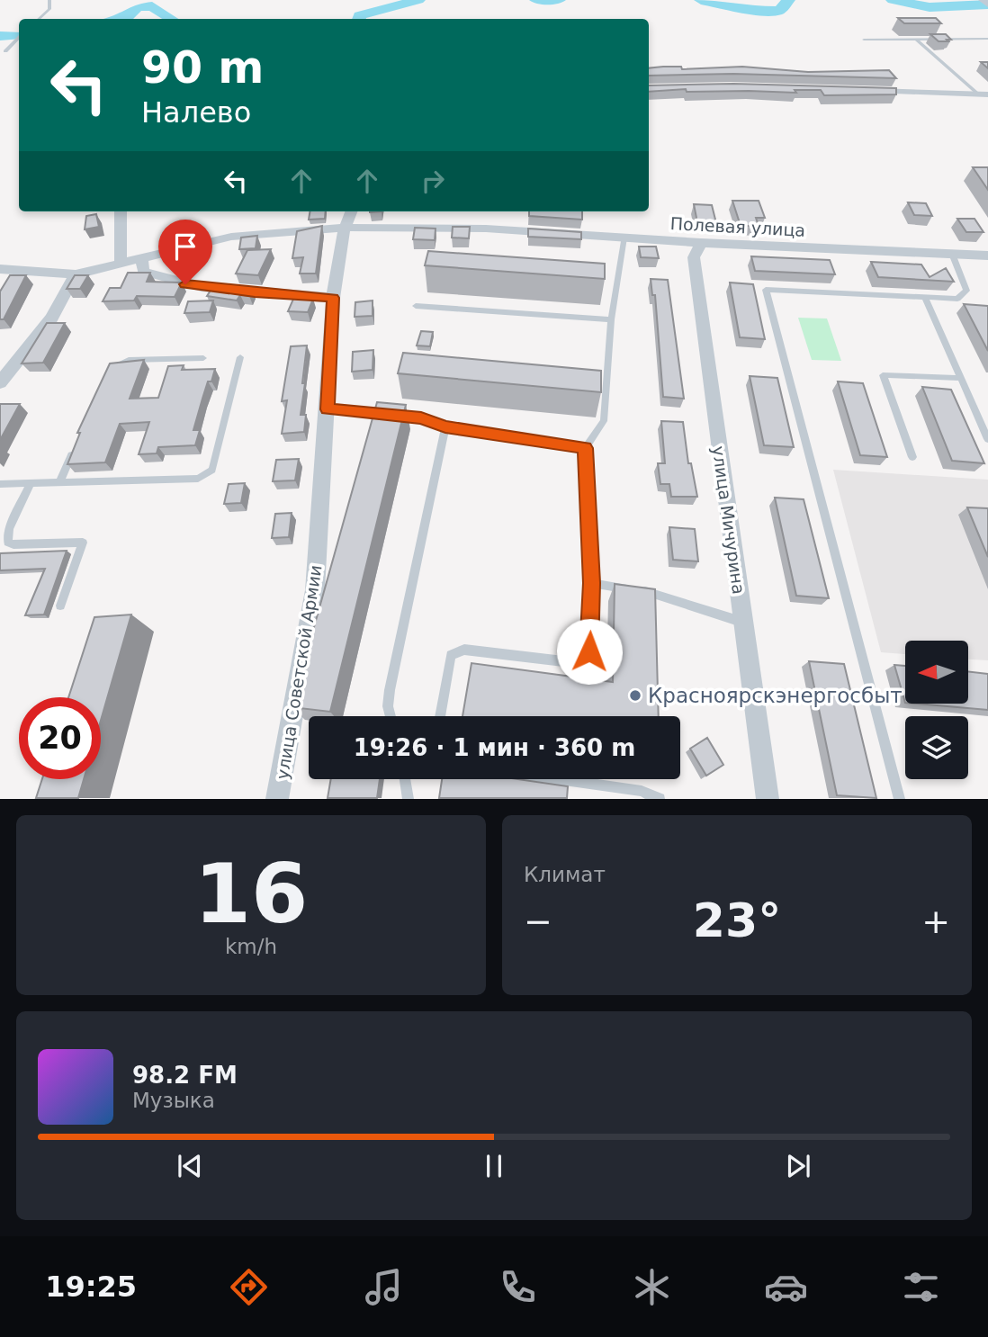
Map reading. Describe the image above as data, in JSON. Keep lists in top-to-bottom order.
{
  "streets": {
    "street": ["Полевая улица", "улица Мичурина", "улица Советской Армии"]
  },
  "crossings": [
    ["Полевая улица", "улица Мичурина"],
    ["Полевая улица", "улица Советской Армии"]
  ],
  "places": ["Красноярскэнергосбыт"],
  "north": "left",
  "page": {
    "turn": ["90 m", "Налево"],
    "limit": "20",
    "trip": "19:26 · 1 мин · 360 m",
    "tile": [
      ["16", "km/h"],
      "Климат"
    ],
    "heat": ["−", "23°", "+"],
    "song": ["98.2 FM", "Музыка"],
    "tabs": "19:25"
  }
}
